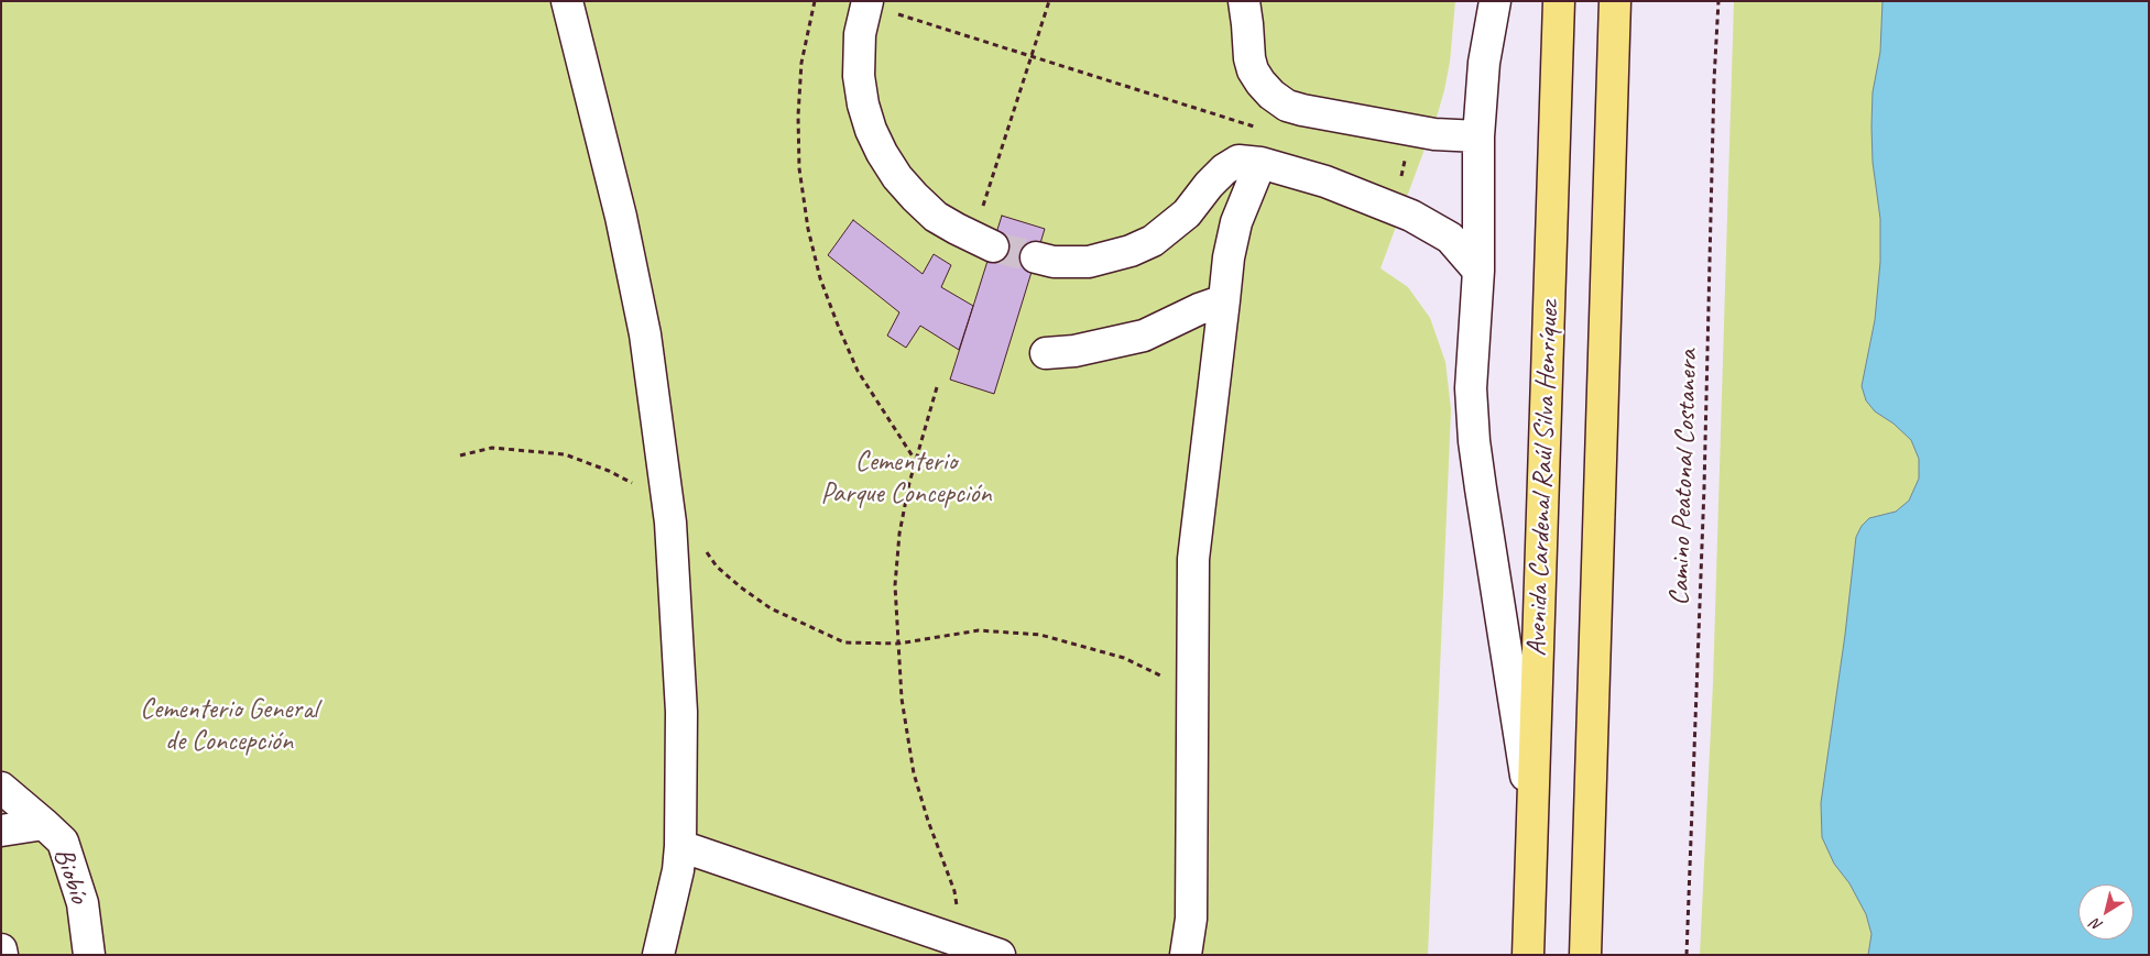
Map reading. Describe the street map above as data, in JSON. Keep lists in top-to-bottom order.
{
  "streets": {
    "main road": ["Avenida Cardenal Raúl Silva Henríquez"],
    "lane": ["Biobío"],
    "path": ["Camino Peatonal Costanera"]
  },
  "parks": ["Cementerio Parque Concepción", "Cementerio General de Concepción"],
  "north": "bottom left"
}
